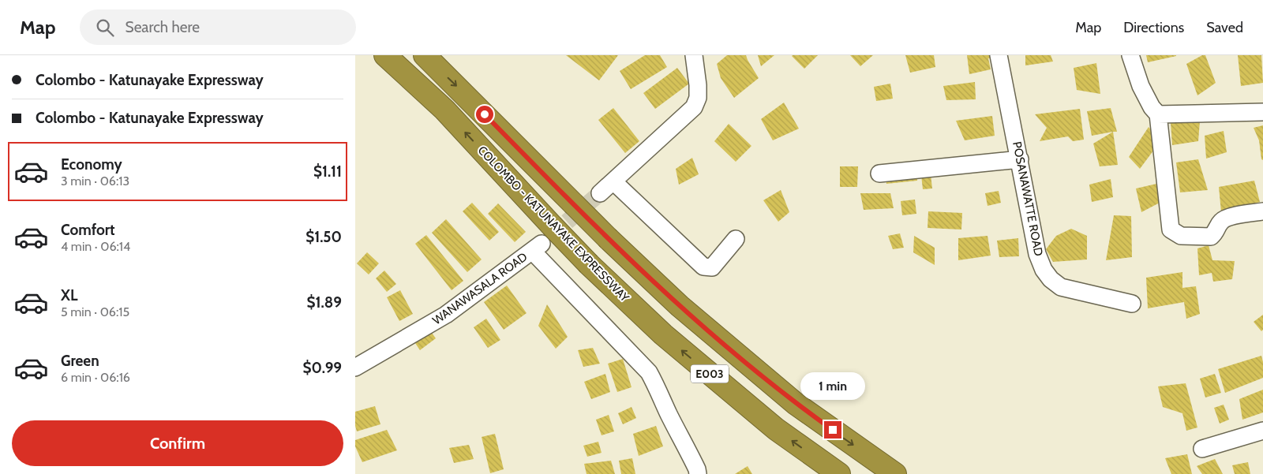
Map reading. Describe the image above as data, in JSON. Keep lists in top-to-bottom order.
{
  "streets": {
    "highway": ["COLOMBO - KATUNAYAKE EXPRESSWAY", "E003"],
    "street": ["POSANAWATTE ROAD", "WANAWASALA ROAD"]
  },
  "crossings": [
    ["COLOMBO - KATUNAYAKE EXPRESSWAY", "WANAWASALA ROAD"]
  ],
  "page": {
    "header": "Map",
    "search": "Search here",
    "nav": ["Map", "Directions", "Saved"],
    "banner": ["Colombo - Katunayake Expressway", "Colombo - Katunayake Expressway"],
    "list": [
      {
        "name": "Economy",
        "note": "3 min · 06:13",
        "value": "$1.11"
      },
      {
        "name": "Comfort",
        "note": "4 min · 06:14",
        "value": "$1.50"
      },
      {
        "name": "XL",
        "note": "5 min · 06:15",
        "value": "$1.89"
      },
      {
        "name": "Green",
        "note": "6 min · 06:16",
        "value": "$0.99"
      }
    ],
    "bubble": "1 min",
    "buttons": "Confirm"
  }
}
